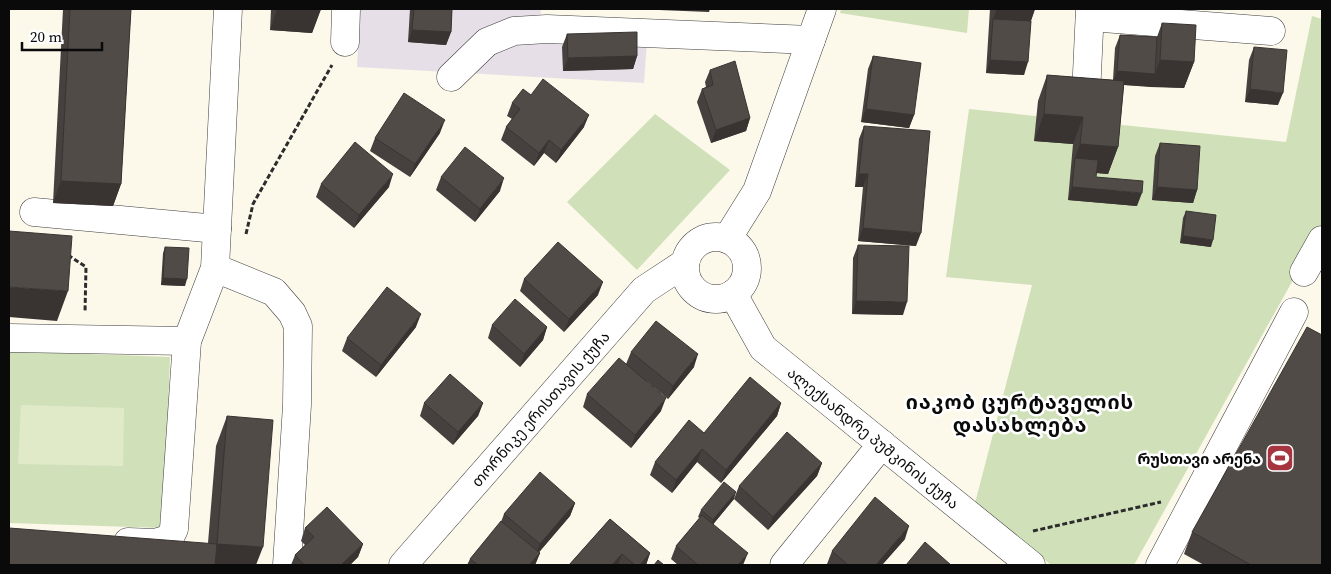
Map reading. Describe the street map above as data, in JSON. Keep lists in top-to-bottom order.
{
  "streets": {
    "street": ["თორნიკე ერისთავის ქუჩა", "ალექსანდრე პუშკინის ქუჩა"]
  },
  "crossings": [
    ["თორნიკე ერისთავის ქუჩა", "ალექსანდრე პუშკინის ქუჩა"]
  ],
  "districts": ["იაკობ ცურტაველის დასახლება"],
  "places": {
    "sports": ["რუსთავი არენა"]
  },
  "scale_bar": "20 m"
}
